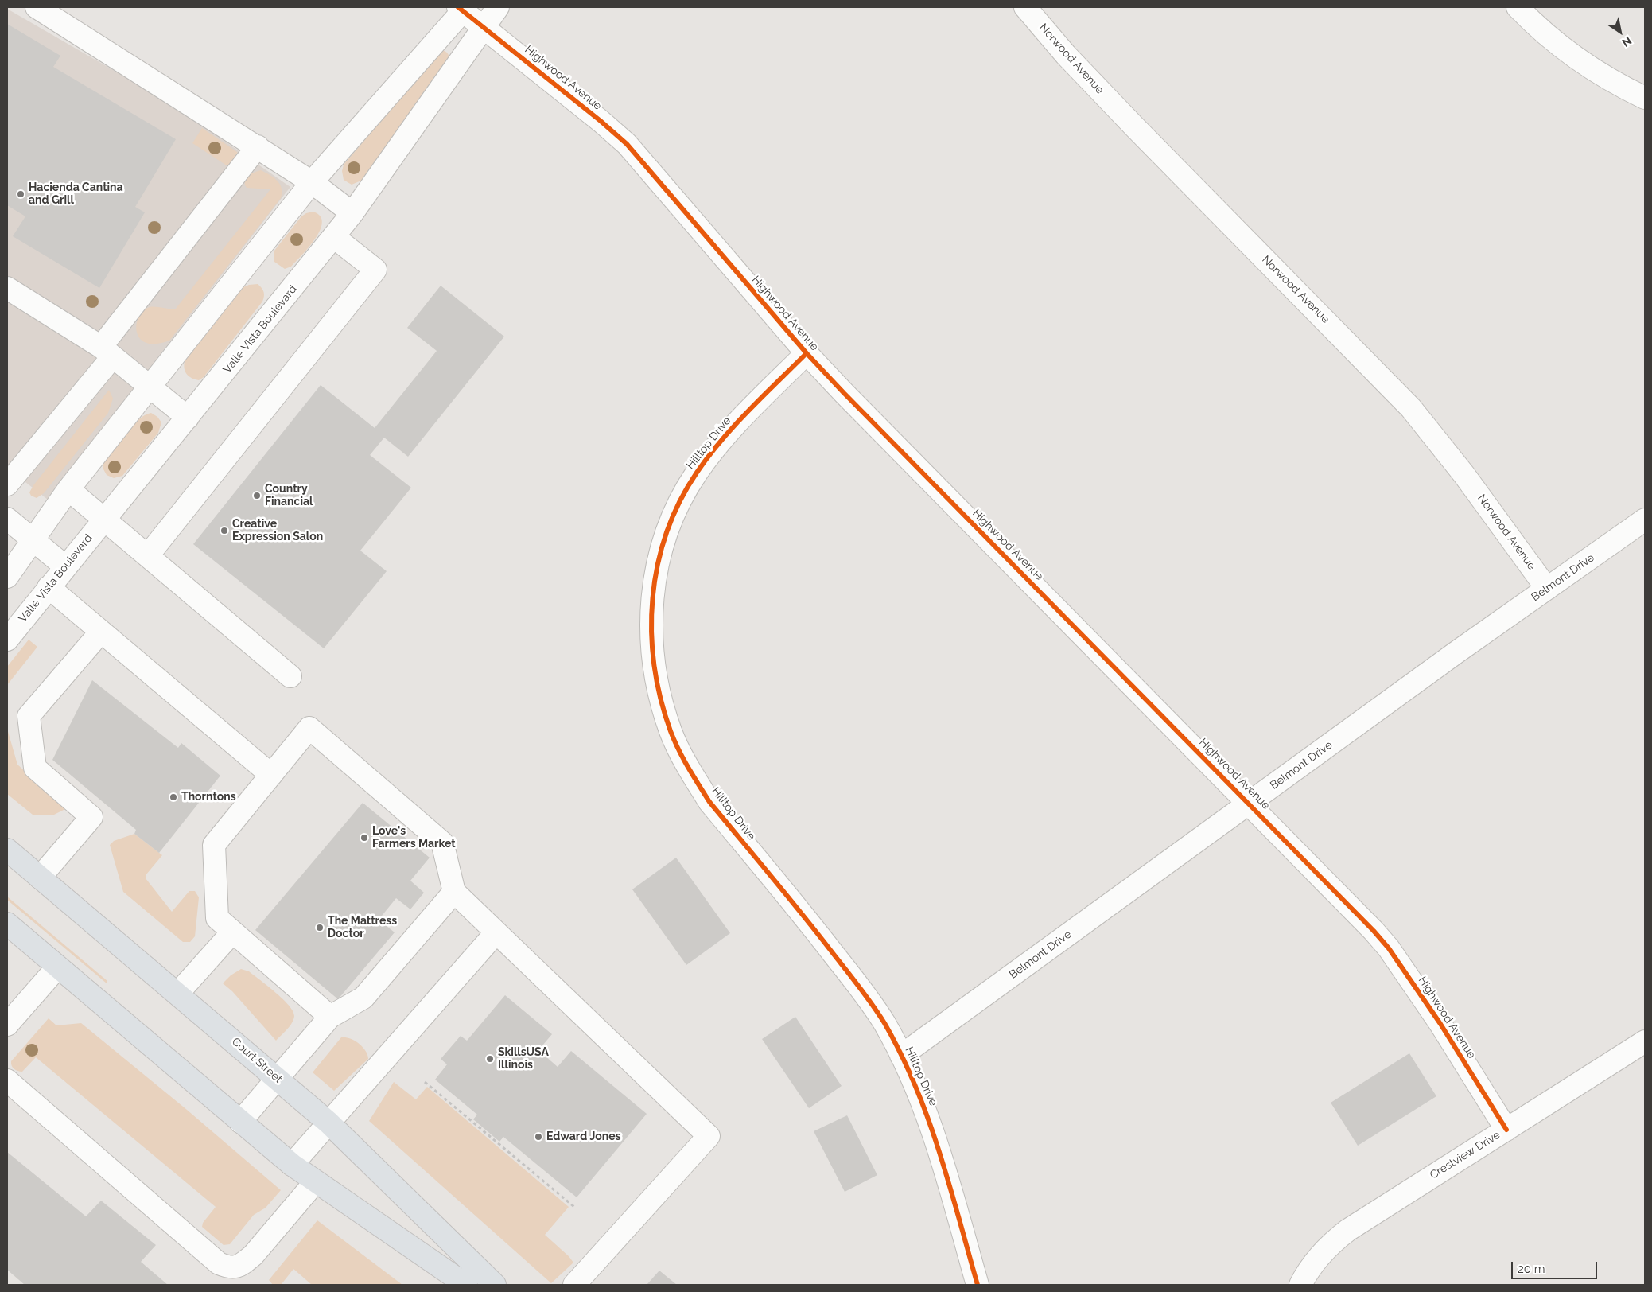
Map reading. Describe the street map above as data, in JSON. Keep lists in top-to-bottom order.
{
  "streets": {
    "main road": ["Court Street"],
    "street": [
      "Norwood Avenue",
      "Highwood Avenue",
      "Valle Vista Boulevard",
      "Hilltop Drive",
      "Belmont Drive",
      "Crestview Drive"
    ]
  },
  "crossings": [
    ["Norwood Avenue", "Belmont Drive"],
    ["Highwood Avenue", "Valle Vista Boulevard"],
    ["Highwood Avenue", "Hilltop Drive"],
    ["Highwood Avenue", "Belmont Drive"],
    ["Highwood Avenue", "Crestview Drive"],
    ["Hilltop Drive", "Belmont Drive"]
  ],
  "places": [
    "Hacienda Cantina and Grill",
    "Country Financial",
    "Creative Expression Salon",
    "Thorntons",
    "Love's Farmers Market",
    "The Mattress Doctor",
    "SkillsUSA Illinois",
    "Edward Jones"
  ],
  "scale_bar": "20 m",
  "north": "bottom right"
}
